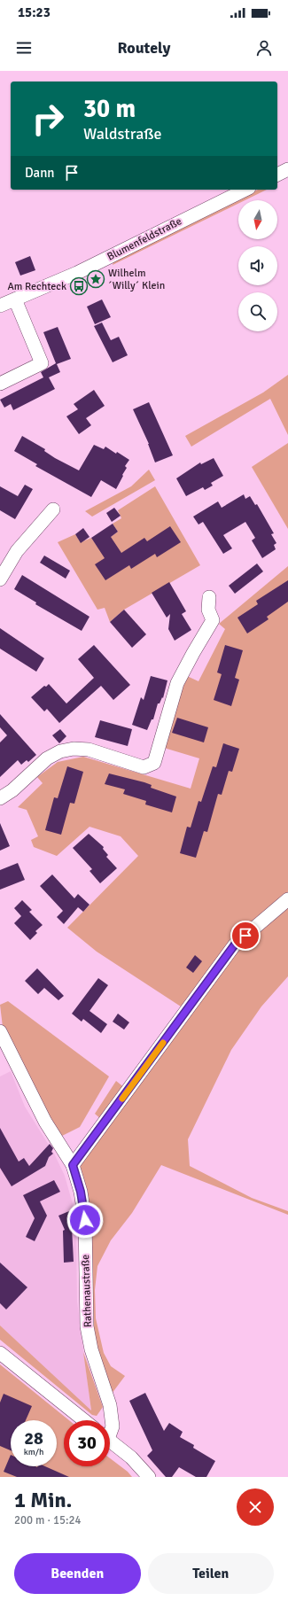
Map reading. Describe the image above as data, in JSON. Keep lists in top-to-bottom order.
{
  "streets": {
    "street": ["Blumenfeldstraße", "Rathenaustraße"]
  },
  "places": {
    "place": ["Wilhelm ´Willy´ Klein"],
    "bus stop": ["Am Rechteck"]
  },
  "north": "bottom",
  "page": {
    "status": "15:23",
    "header": "Routely",
    "turn": ["30 m", "Waldstraße"],
    "then": "Dann",
    "speed": "28 km/h",
    "limit": "30",
    "heading": ["1 Min.", "200 m · 15:24"],
    "buttons": ["Beenden", "Teilen"]
  }
}
